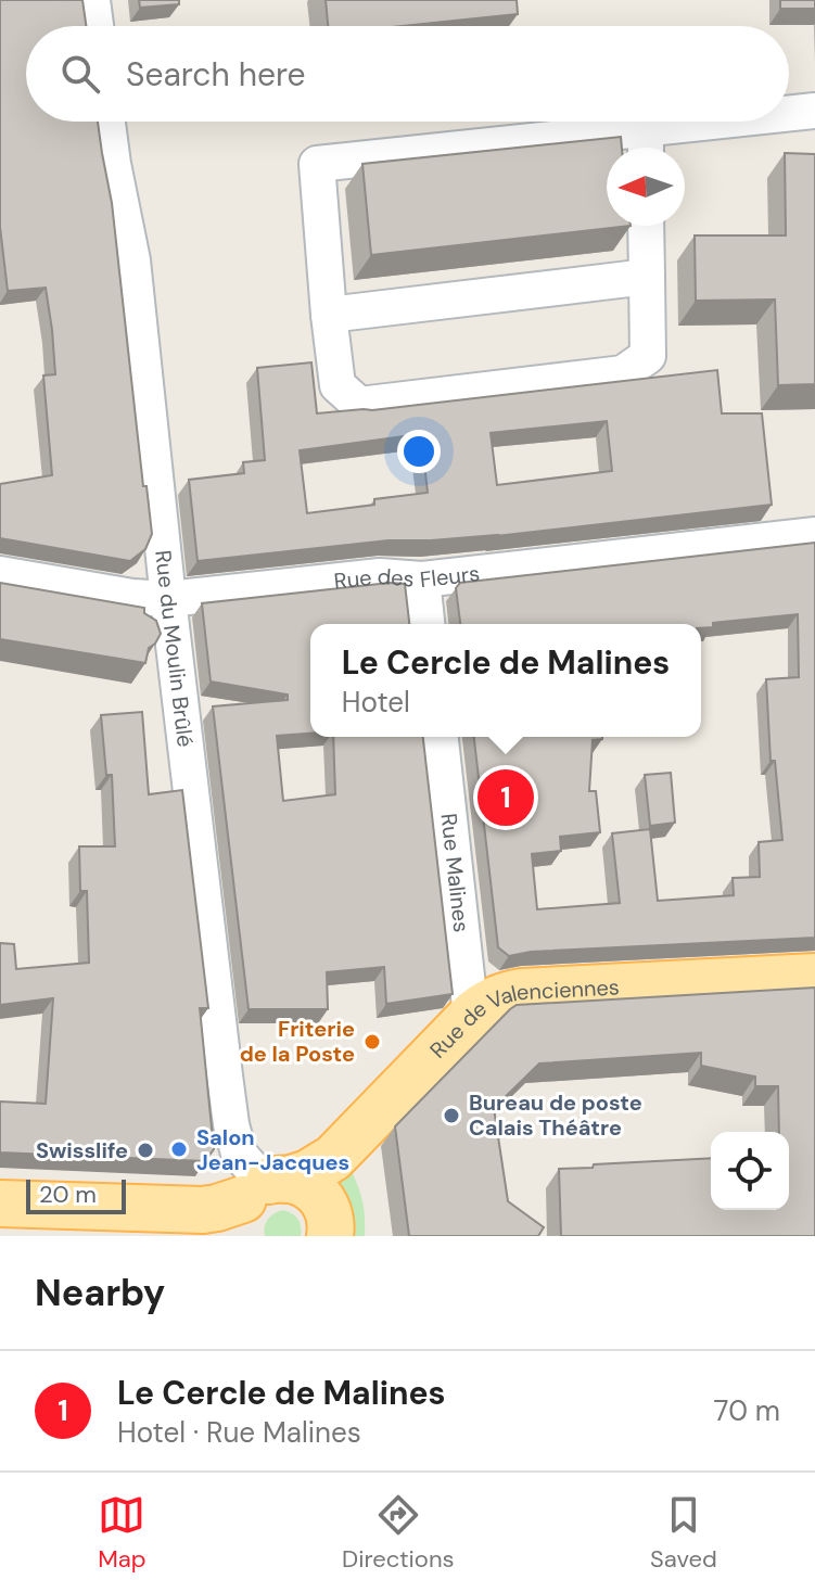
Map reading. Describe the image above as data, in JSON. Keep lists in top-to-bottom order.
{
  "streets": {
    "main road": ["Rue de Valenciennes"],
    "street": ["Rue des Fleurs", "Rue du Moulin Brûlé", "Rue Malines"]
  },
  "crossings": [
    ["Rue des Fleurs", "Rue du Moulin Brûlé"],
    ["Rue du Moulin Brûlé", "Rue de Valenciennes"],
    ["Rue Malines", "Rue de Valenciennes"]
  ],
  "places": [
    "Friterie de la Poste",
    "Bureau de poste Calais Théâtre",
    "Salon Jean-Jacques",
    "Swisslife"
  ],
  "scale_bar": "20 m",
  "north": "left",
  "page": {
    "search": "Search here",
    "popup": ["Le Cercle de Malines", "Hotel"],
    "pins": "1",
    "scale": "20 m",
    "heading": "Nearby",
    "list": [
      {
        "mark": "1",
        "name": "Le Cercle de Malines",
        "note": "Hotel · Rue Malines",
        "value": "70 m"
      }
    ],
    "nav": ["Map", "Directions", "Saved"]
  }
}
